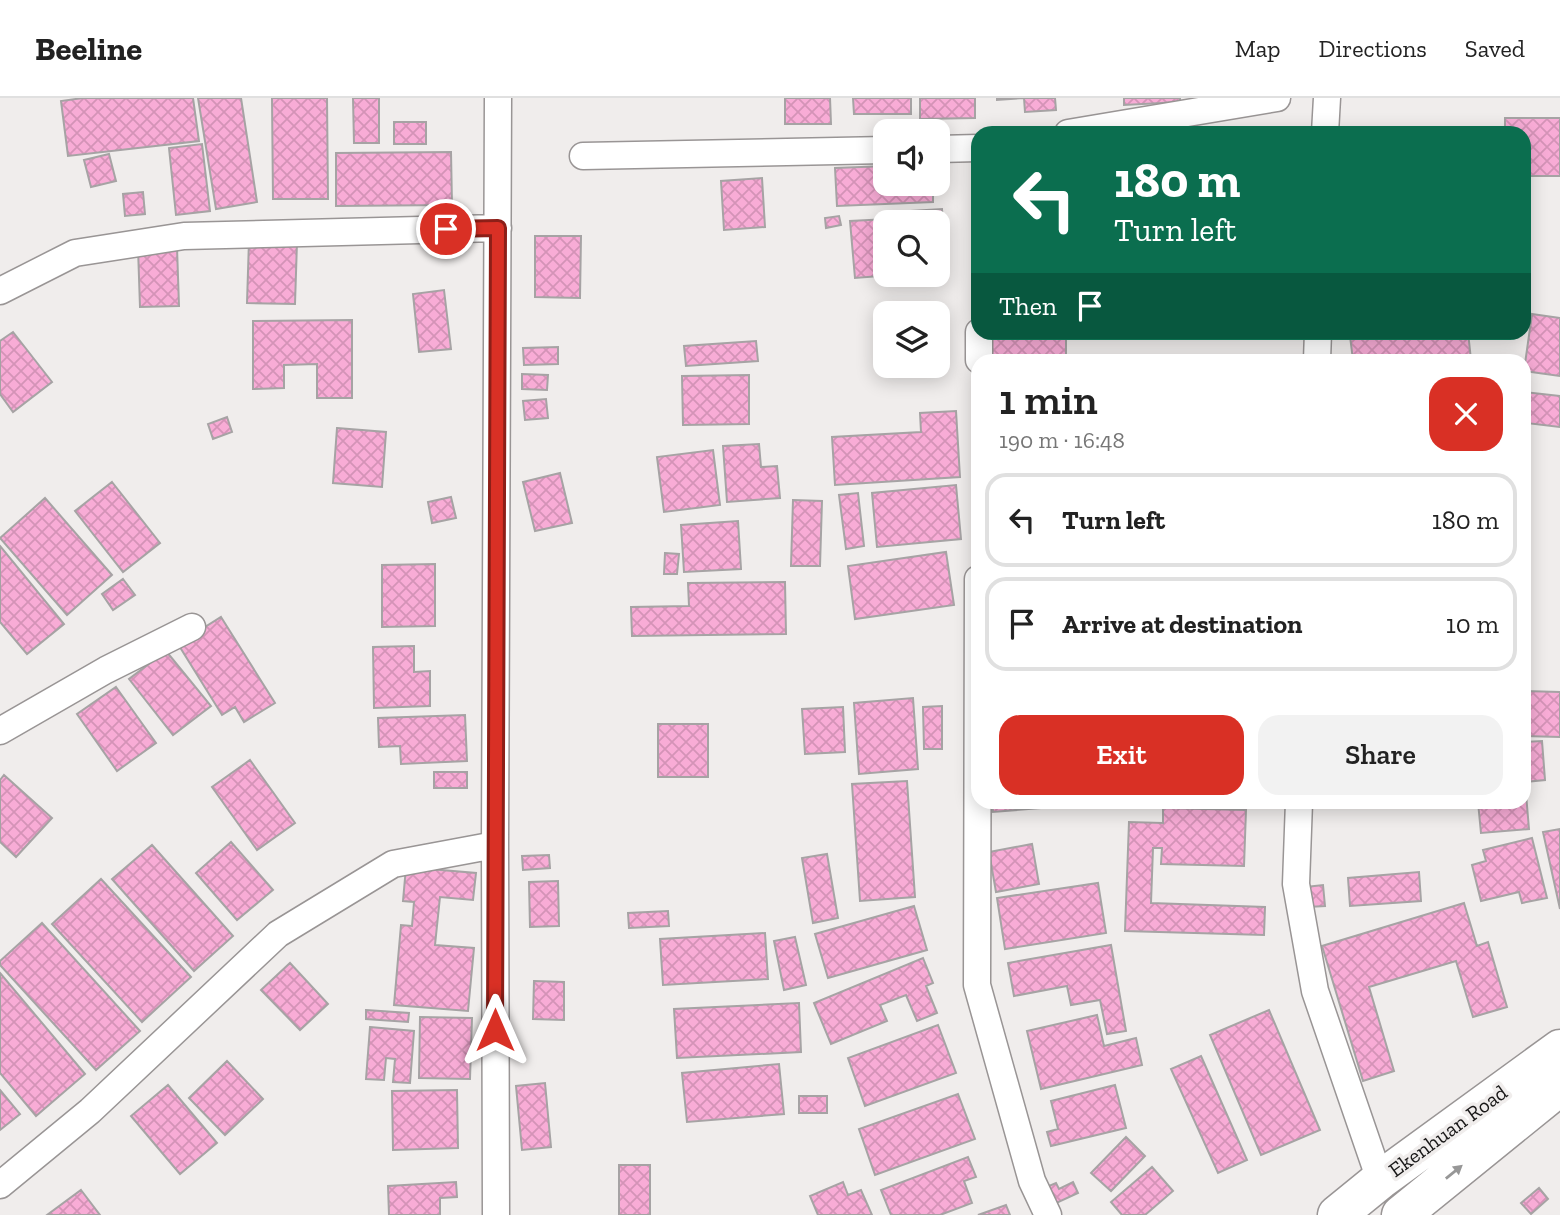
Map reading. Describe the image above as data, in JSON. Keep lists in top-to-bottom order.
{
  "streets": {
    "main road": ["Ekenhuan Road"]
  },
  "page": {
    "header": "Beeline",
    "nav": ["Map", "Directions", "Saved"],
    "turn": ["180 m", "Turn left"],
    "then": "Then",
    "heading": ["1 min", "190 m · 16:48"],
    "list": [
      {
        "name": "Turn left",
        "value": "180 m"
      },
      {
        "name": "Arrive at destination",
        "value": "10 m"
      }
    ],
    "buttons": ["Exit", "Share"]
  }
}
